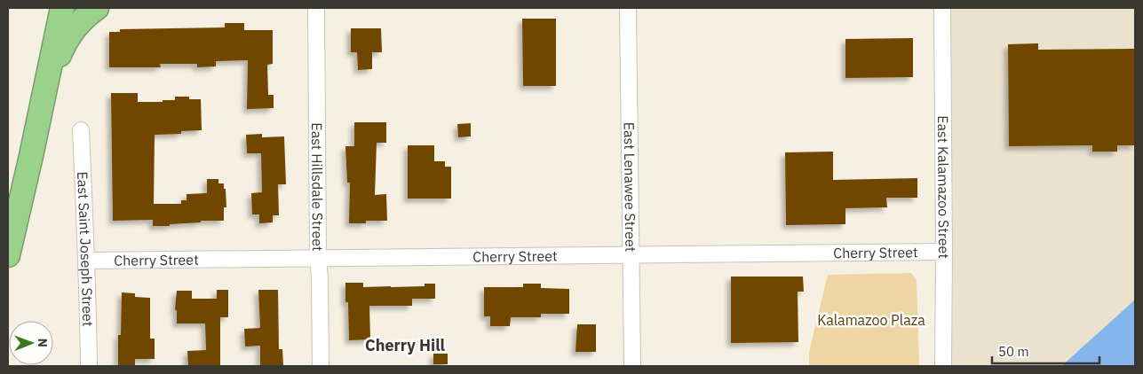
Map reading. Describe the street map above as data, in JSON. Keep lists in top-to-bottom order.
{
  "streets": {
    "street": [
      "East Hillsdale Street",
      "East Lenawee Street",
      "East Kalamazoo Street",
      "East Saint Joseph Street",
      "Cherry Street"
    ]
  },
  "crossings": [
    ["East Hillsdale Street", "Cherry Street"],
    ["East Lenawee Street", "Cherry Street"],
    ["East Kalamazoo Street", "Cherry Street"],
    ["East Saint Joseph Street", "Cherry Street"]
  ],
  "districts": ["Cherry Hill"],
  "parks": ["Kalamazoo Plaza"],
  "scale_bar": "50 m",
  "north": "right"
}
